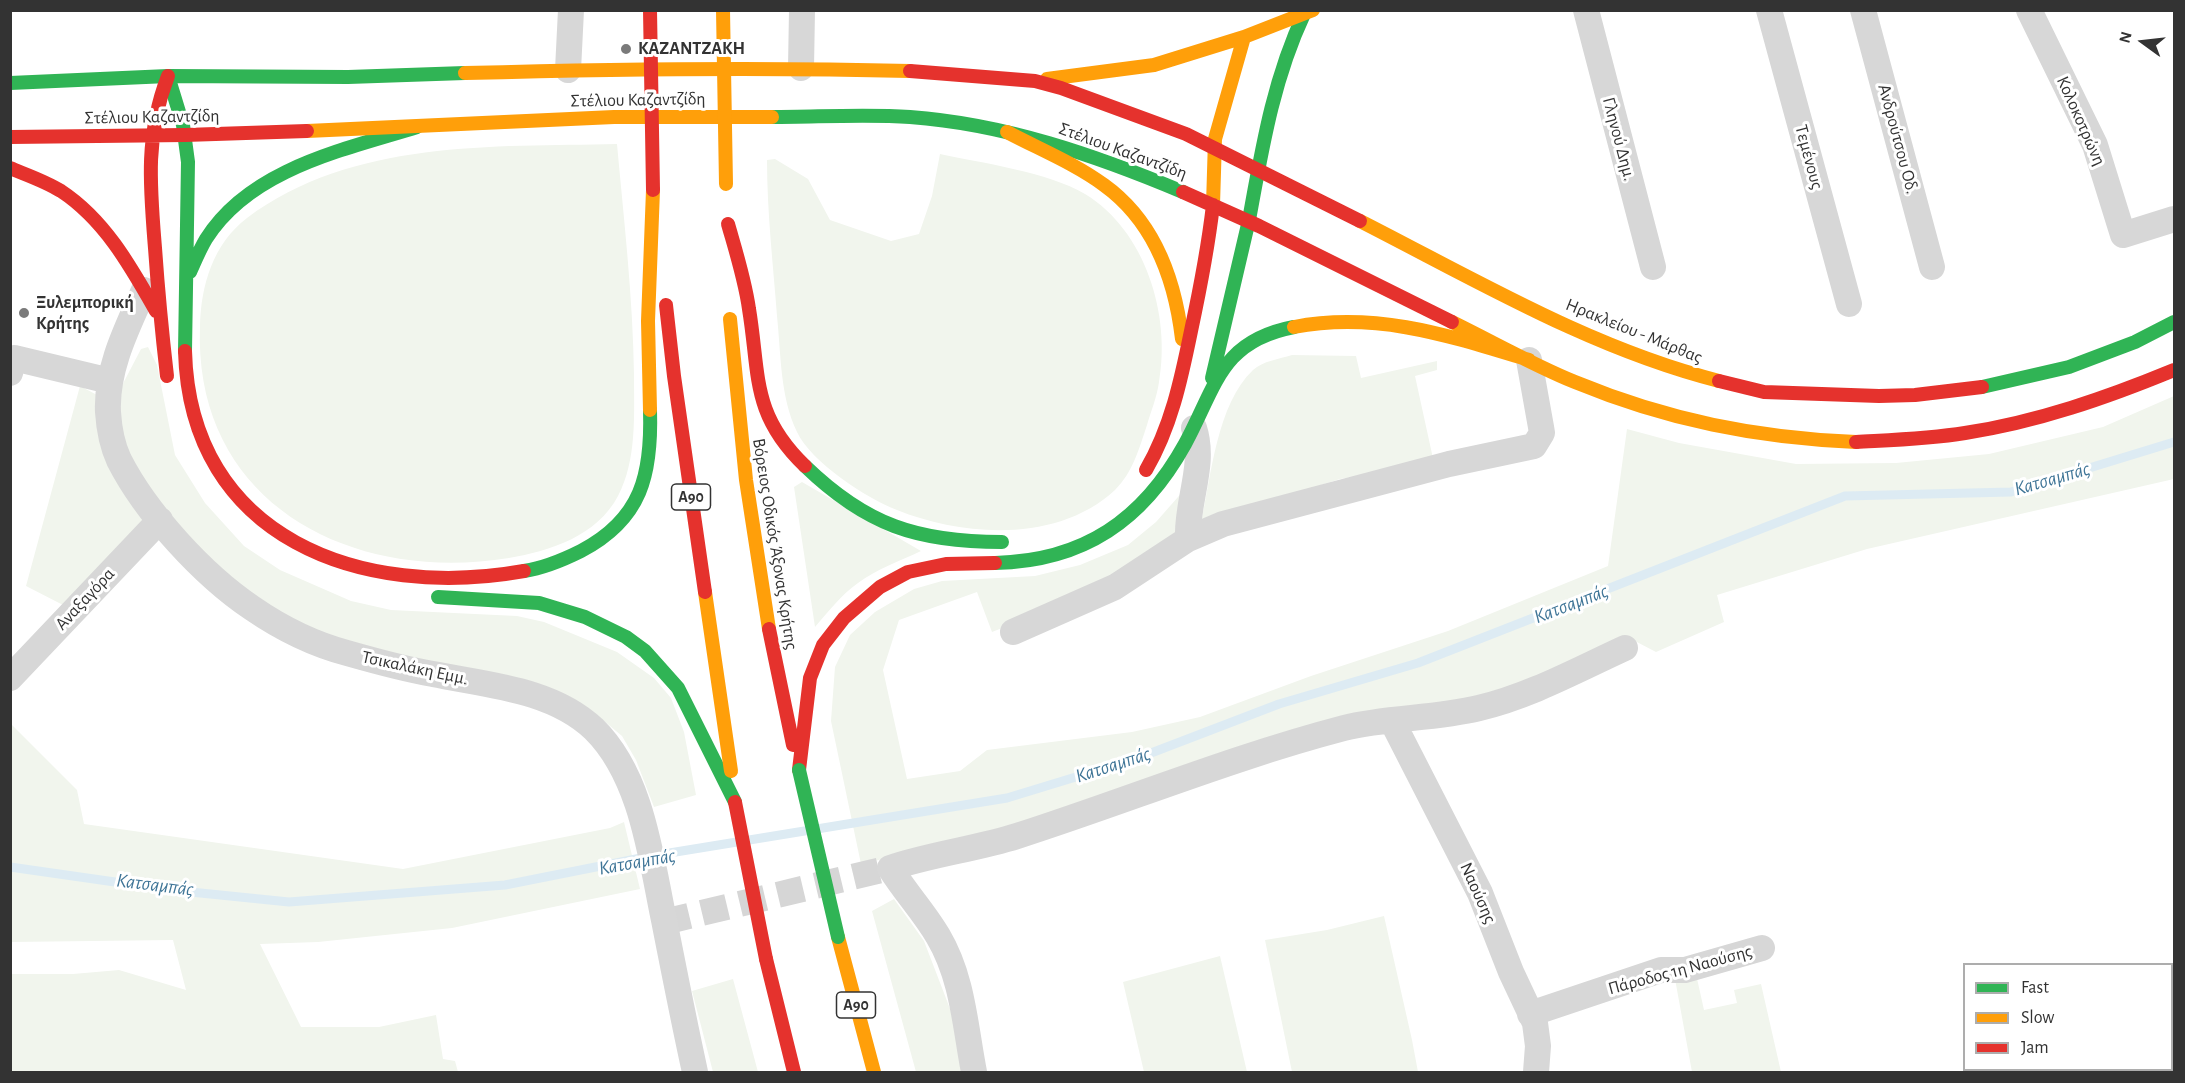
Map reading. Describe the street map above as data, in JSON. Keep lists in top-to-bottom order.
{
  "streets": {
    "main road": [
      "Στέλιου Καζαντζίδη",
      "Ηρακλείου - Μάρθας",
      "Α90",
      "Βόρειος Οδικός Άξονας Κρήτης"
    ],
    "street": [
      "Κολοκοτρώνη",
      "Γληνού Δημ.",
      "Ανδρούτσου Οδ.",
      "Τεμένους",
      "Αναξαγόρα",
      "Τσικαλάκη Εμμ.",
      "Ναούσης",
      "Πάροδος 1η Ναούσης"
    ]
  },
  "crossings": [
    ["Στέλιου Καζαντζίδη", "Ηρακλείου - Μάρθας"],
    ["Αναξαγόρα", "Τσικαλάκη Εμμ."],
    ["Ναούσης", "Πάροδος 1η Ναούσης"]
  ],
  "water": ["Κατσαμπάς"],
  "places": ["ΚΑΖΑΝΤΖΑΚΗ", "Ξυλεμπορική Κρήτης"],
  "legend": ["Fast", "Slow", "Jam"],
  "north": "left"
}
